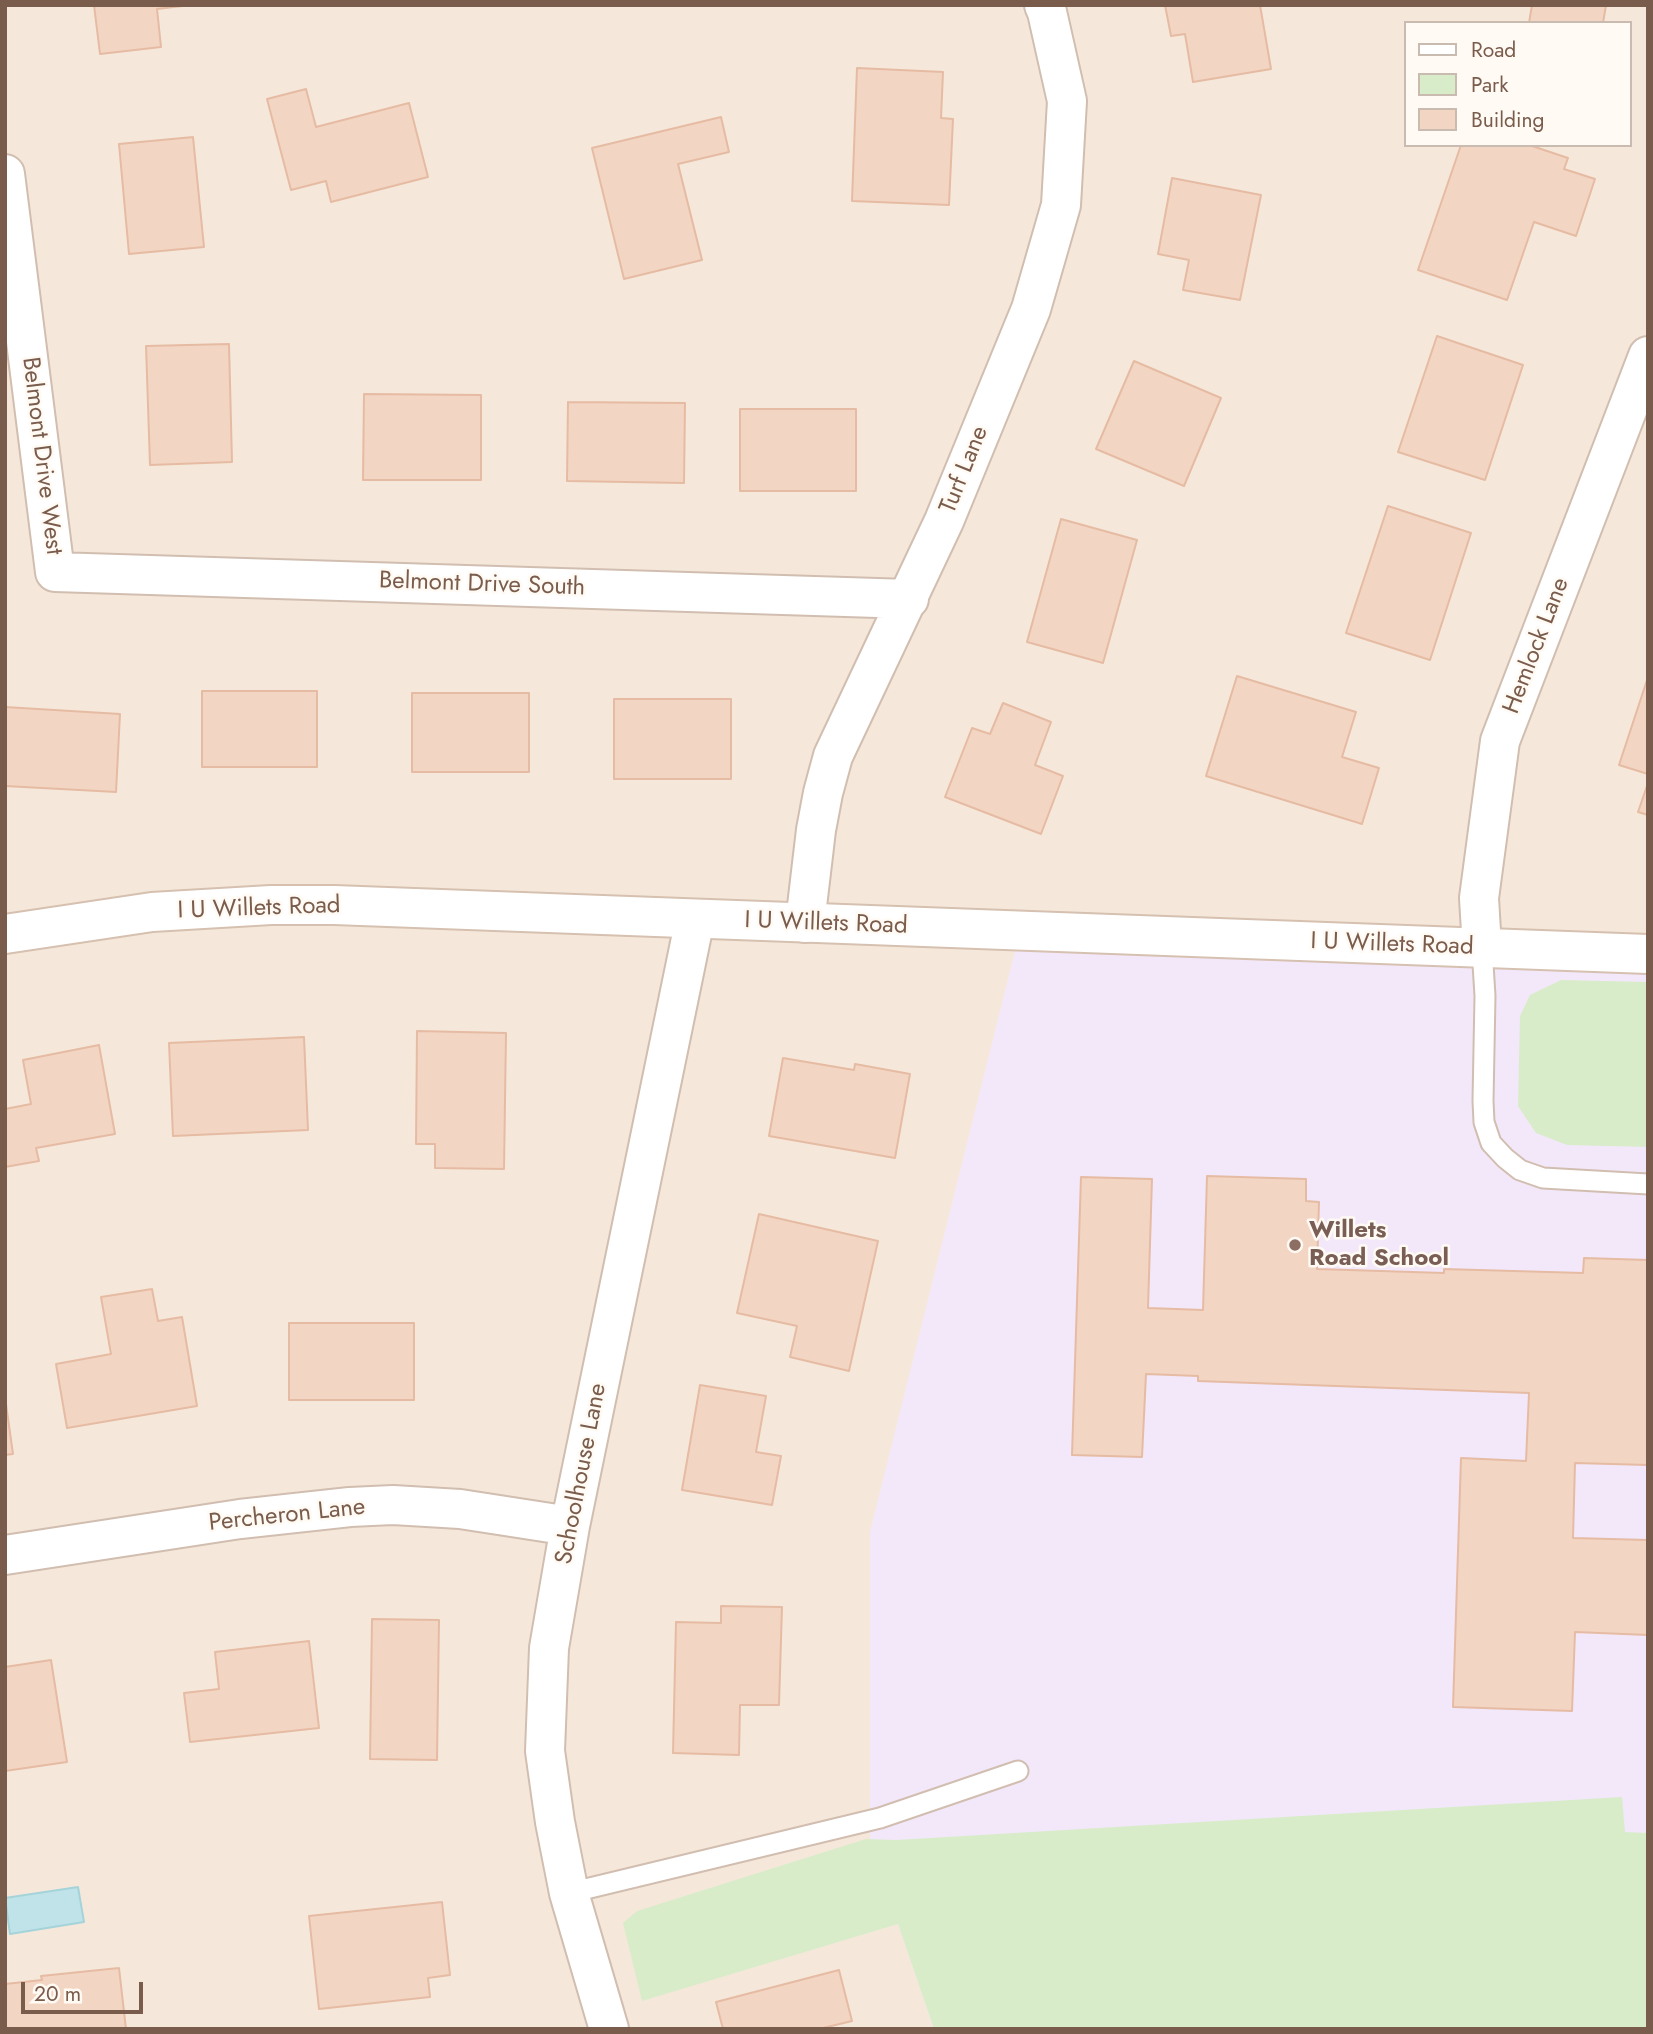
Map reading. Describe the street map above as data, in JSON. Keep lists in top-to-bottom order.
{
  "streets": {
    "street": [
      "Belmont Drive West",
      "Turf Lane",
      "Belmont Drive South",
      "Hemlock Lane",
      "I U Willets Road",
      "Schoolhouse Lane",
      "Percheron Lane"
    ]
  },
  "crossings": [
    ["Belmont Drive West", "Belmont Drive South"],
    ["Turf Lane", "Belmont Drive South"],
    ["Turf Lane", "I U Willets Road"],
    ["Hemlock Lane", "I U Willets Road"],
    ["I U Willets Road", "Schoolhouse Lane"],
    ["Schoolhouse Lane", "Percheron Lane"]
  ],
  "places": ["Willets Road School"],
  "legend": ["Road", "Park", "Building"],
  "scale_bar": "20 m"
}
